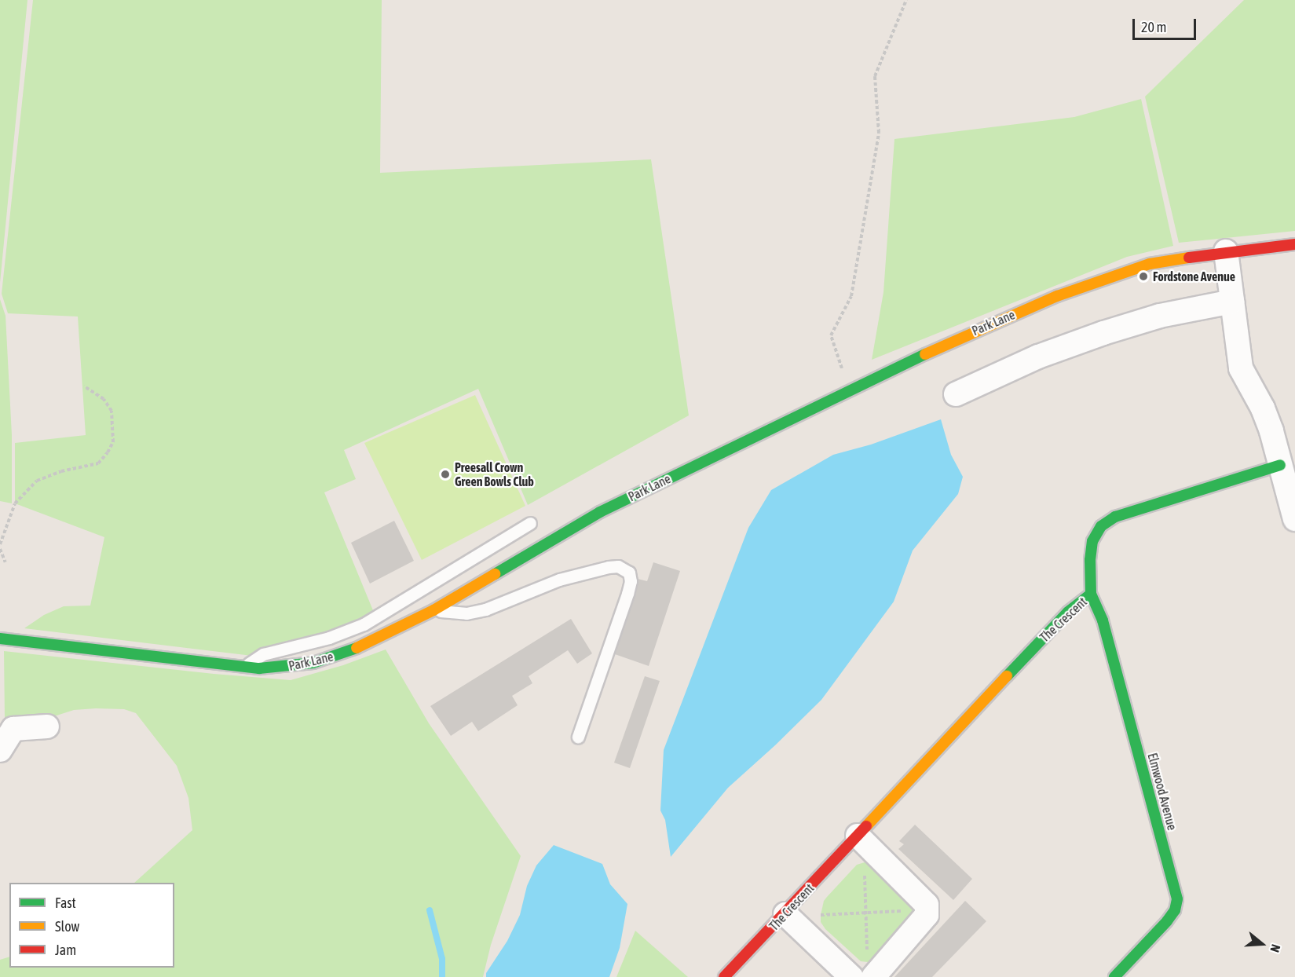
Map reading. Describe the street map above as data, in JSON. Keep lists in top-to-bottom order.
{
  "streets": {
    "main road": ["Park Lane", "The Crescent", "Elmwood Avenue"]
  },
  "crossings": [
    ["The Crescent", "Elmwood Avenue"]
  ],
  "places": ["Fordstone Avenue", "Preesall Crown Green Bowls Club"],
  "legend": ["Fast", "Slow", "Jam"],
  "scale_bar": "20 m",
  "north": "right"
}
